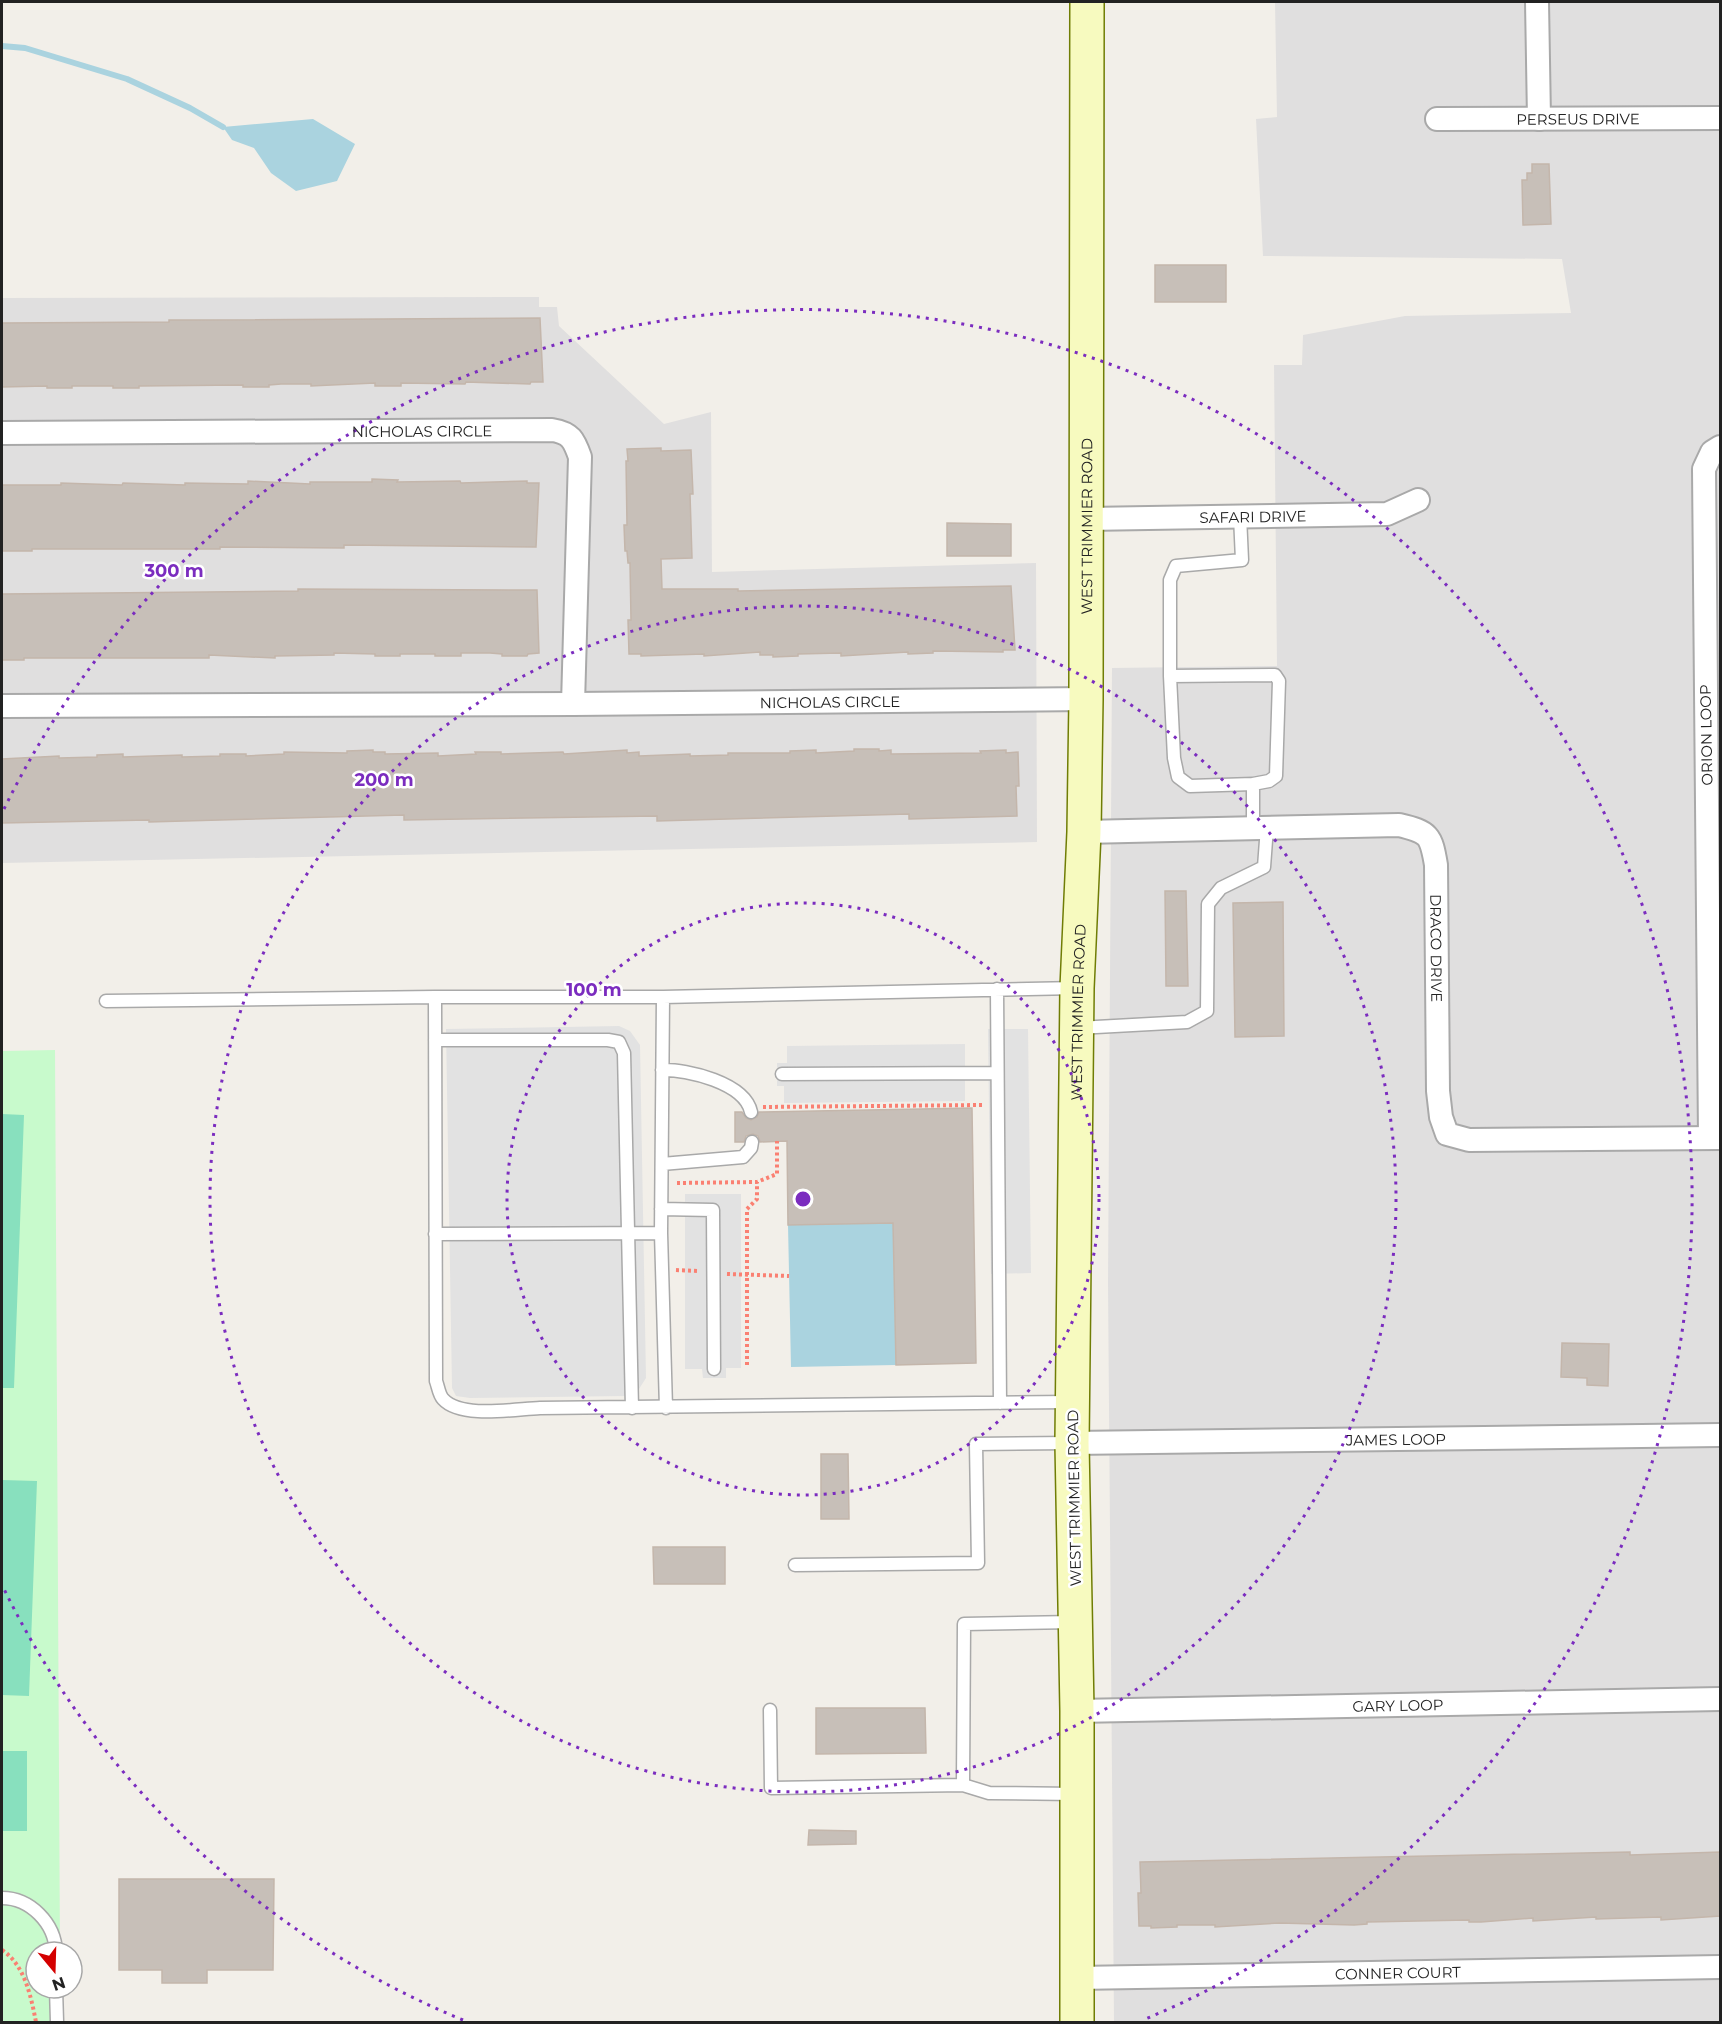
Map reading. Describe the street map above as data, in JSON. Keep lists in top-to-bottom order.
{
  "streets": {
    "main road": ["WEST TRIMMIER ROAD"],
    "street": [
      "PERSEUS DRIVE",
      "NICHOLAS CIRCLE",
      "SAFARI DRIVE",
      "ORION LOOP",
      "DRACO DRIVE",
      "JAMES LOOP",
      "GARY LOOP",
      "CONNER COURT"
    ]
  },
  "crossings": [
    ["NICHOLAS CIRCLE", "WEST TRIMMIER ROAD"],
    ["SAFARI DRIVE", "WEST TRIMMIER ROAD"],
    ["WEST TRIMMIER ROAD", "DRACO DRIVE"],
    ["WEST TRIMMIER ROAD", "JAMES LOOP"],
    ["WEST TRIMMIER ROAD", "GARY LOOP"],
    ["WEST TRIMMIER ROAD", "CONNER COURT"],
    ["ORION LOOP", "DRACO DRIVE"]
  ],
  "north": "bottom",
  "rings": ["300 m", "200 m", "100 m"]
}
